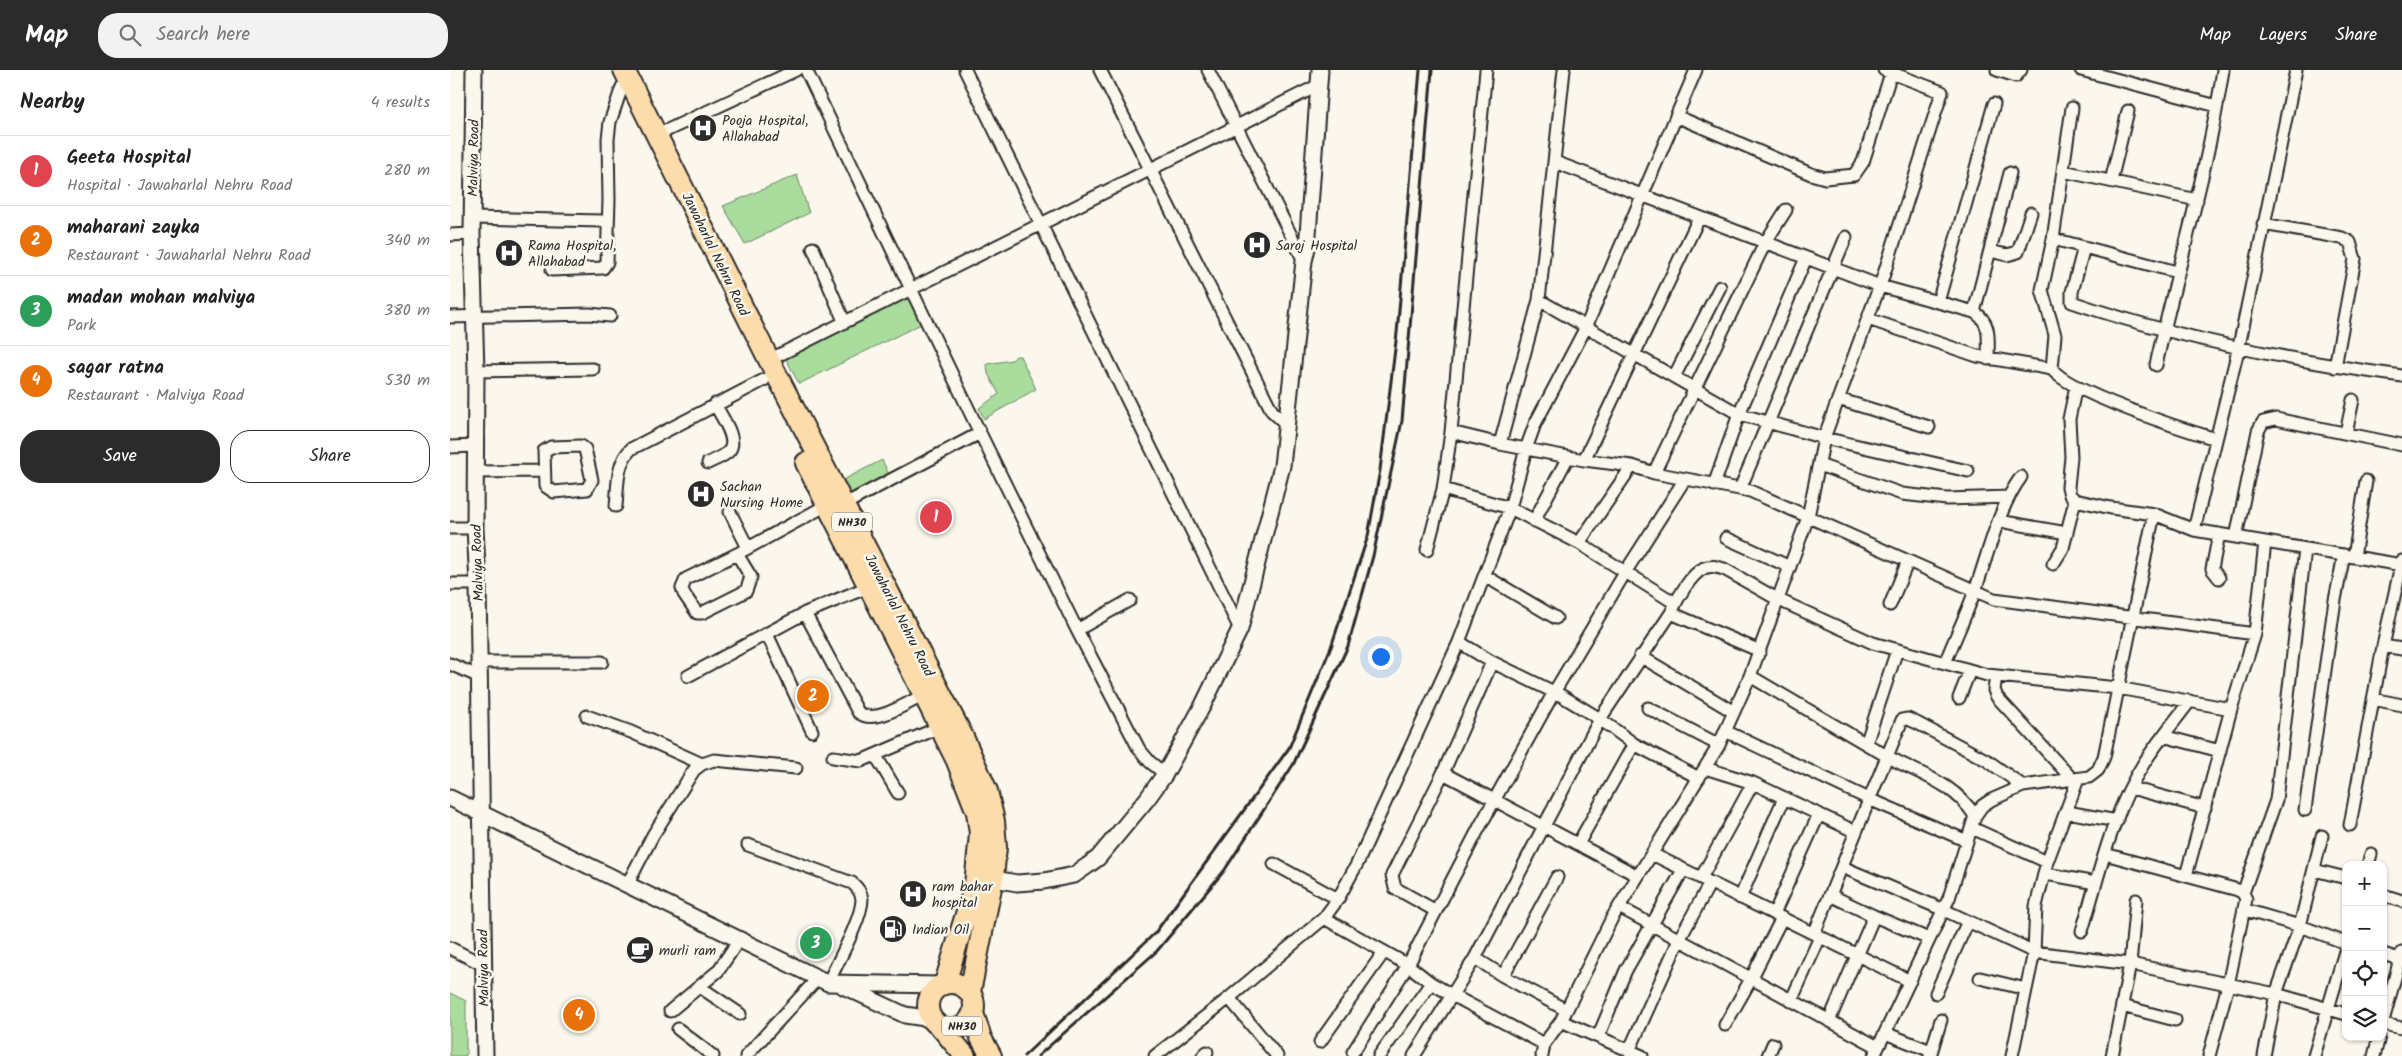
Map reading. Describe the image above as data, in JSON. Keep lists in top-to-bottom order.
{
  "streets": {
    "highway": ["Jawaharlal Nehru Road", "NH30"],
    "street": ["Malviya Road"]
  },
  "crossings": [
    ["Jawaharlal Nehru Road", "NH30"]
  ],
  "places": {
    "hospital": [
      "Pooja Hospital, Allahabad",
      "Saroj Hospital",
      "Rama Hospital, Allahabad",
      "Sachan Nursing Home",
      "ram bahar hospital"
    ],
    "fuel station": ["Indian Oil"],
    "cafe": ["murli ram"]
  },
  "page": {
    "header": "Map",
    "search": "Search here",
    "nav": ["Map", "Layers", "Share"],
    "heading": ["Nearby", "4 results"],
    "list": [
      {
        "mark": "1",
        "name": "Geeta Hospital",
        "note": "Hospital · Jawaharlal Nehru Road",
        "value": "280 m"
      },
      {
        "mark": "2",
        "name": "maharani zayka",
        "note": "Restaurant · Jawaharlal Nehru Road",
        "value": "340 m"
      },
      {
        "mark": "3",
        "name": "madan mohan malviya",
        "note": "Park",
        "value": "380 m"
      },
      {
        "mark": "4",
        "name": "sagar ratna",
        "note": "Restaurant · Malviya Road",
        "value": "530 m"
      }
    ],
    "buttons": ["Save", "Share"],
    "pins": [
      "1",
      "2",
      "3",
      "4"
    ],
    "map_buttons": ["+", "−"]
  }
}
